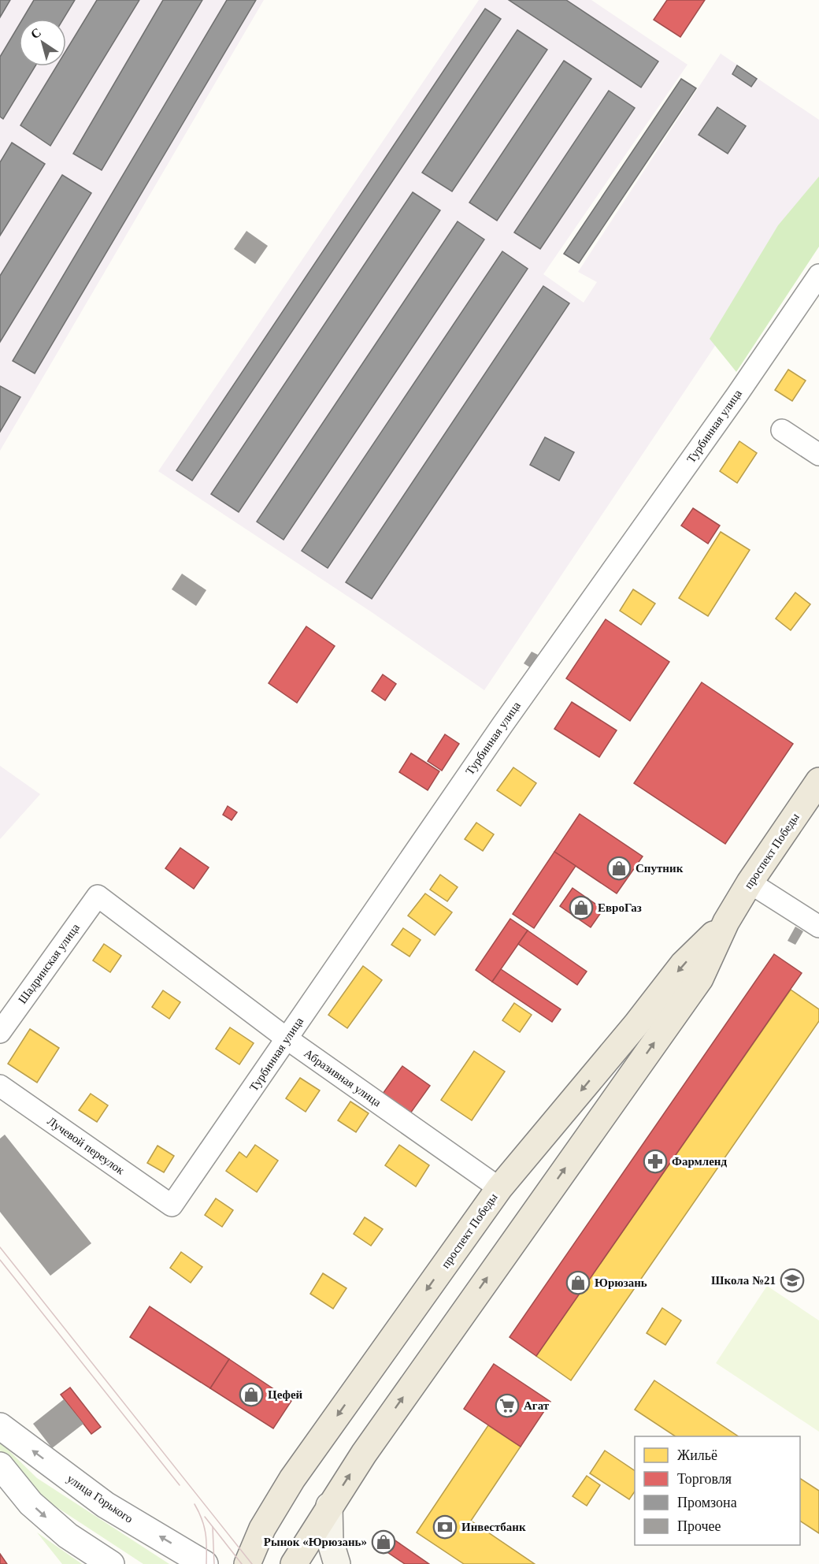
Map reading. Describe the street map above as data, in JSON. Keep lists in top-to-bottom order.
{
  "streets": {
    "main road": ["проспект Победы"],
    "street": [
      "Турбинная улица",
      "Шадринская улица",
      "Абразивная улица",
      "Лучевой переулок",
      "улица Горького"
    ]
  },
  "crossings": [
    ["Турбинная улица", "Абразивная улица"],
    ["Турбинная улица", "Лучевой переулок"],
    ["проспект Победы", "Абразивная улица"],
    ["Шадринская улица", "Абразивная улица"]
  ],
  "places": {
    "shop": [
      "Спутник",
      "ЕвроГаз",
      "Юрюзань",
      "Цефей",
      "Рынок «Юрюзань»"
    ],
    "pharmacy": ["Фармленд"],
    "school or university": ["Школа №21"],
    "supermarket": ["Агат"],
    "bank": ["Инвестбанк"]
  },
  "legend": [
    "Жильё",
    "Торговля",
    "Промзона",
    "Прочее"
  ],
  "north": "top left"
}
